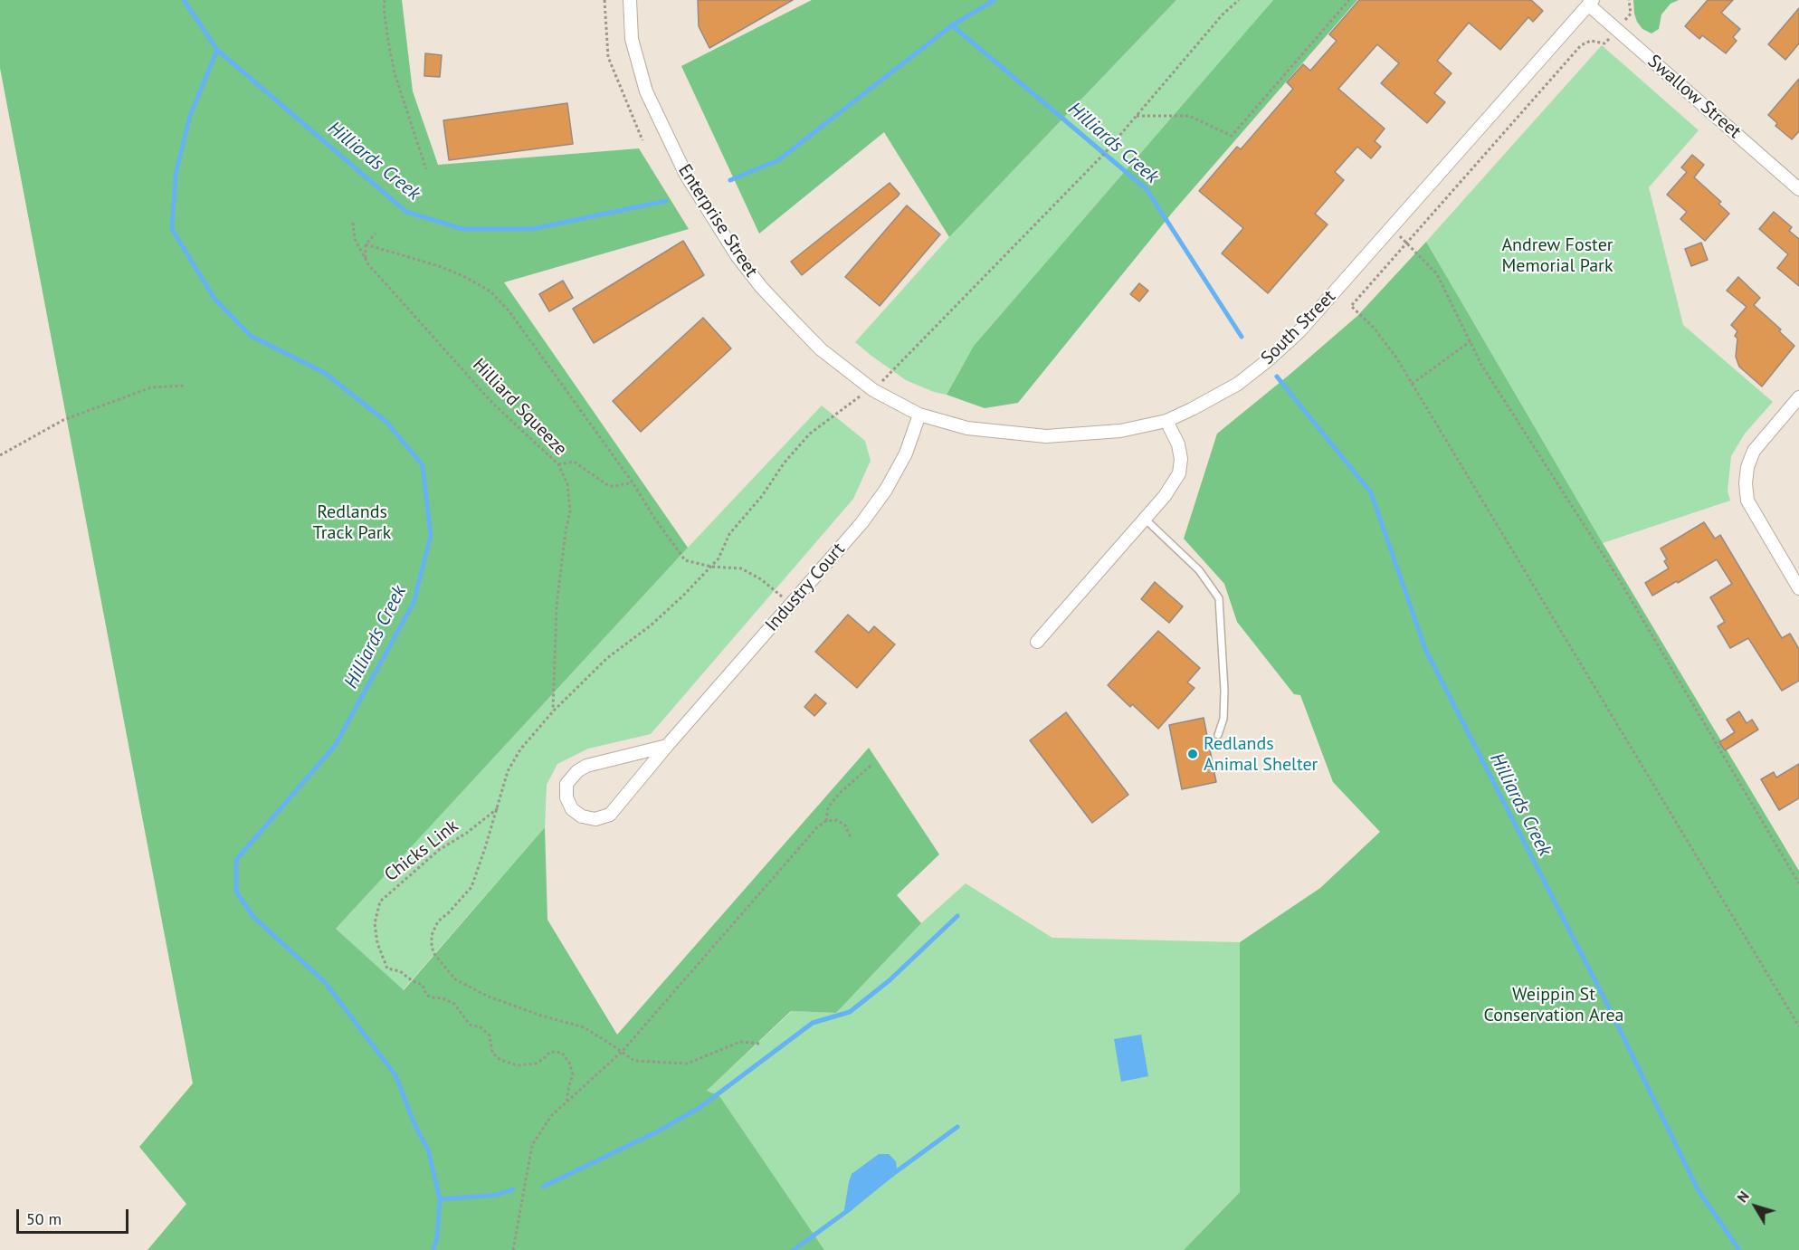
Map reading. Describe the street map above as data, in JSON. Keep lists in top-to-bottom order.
{
  "streets": {
    "street": [
      "Swallow Street",
      "Enterprise Street",
      "South Street",
      "Industry Court"
    ],
    "path": ["Hilliard Squeeze", "Chicks Link"]
  },
  "crossings": [
    ["Swallow Street", "South Street"],
    ["Enterprise Street", "South Street"],
    ["Enterprise Street", "Industry Court"]
  ],
  "water": ["Hilliards Creek"],
  "parks": ["Andrew Foster Memorial Park", "Redlands Track Park", "Weippin St Conservation Area"],
  "places": ["Redlands Animal Shelter"],
  "scale_bar": "50 m",
  "north": "top left"
}
